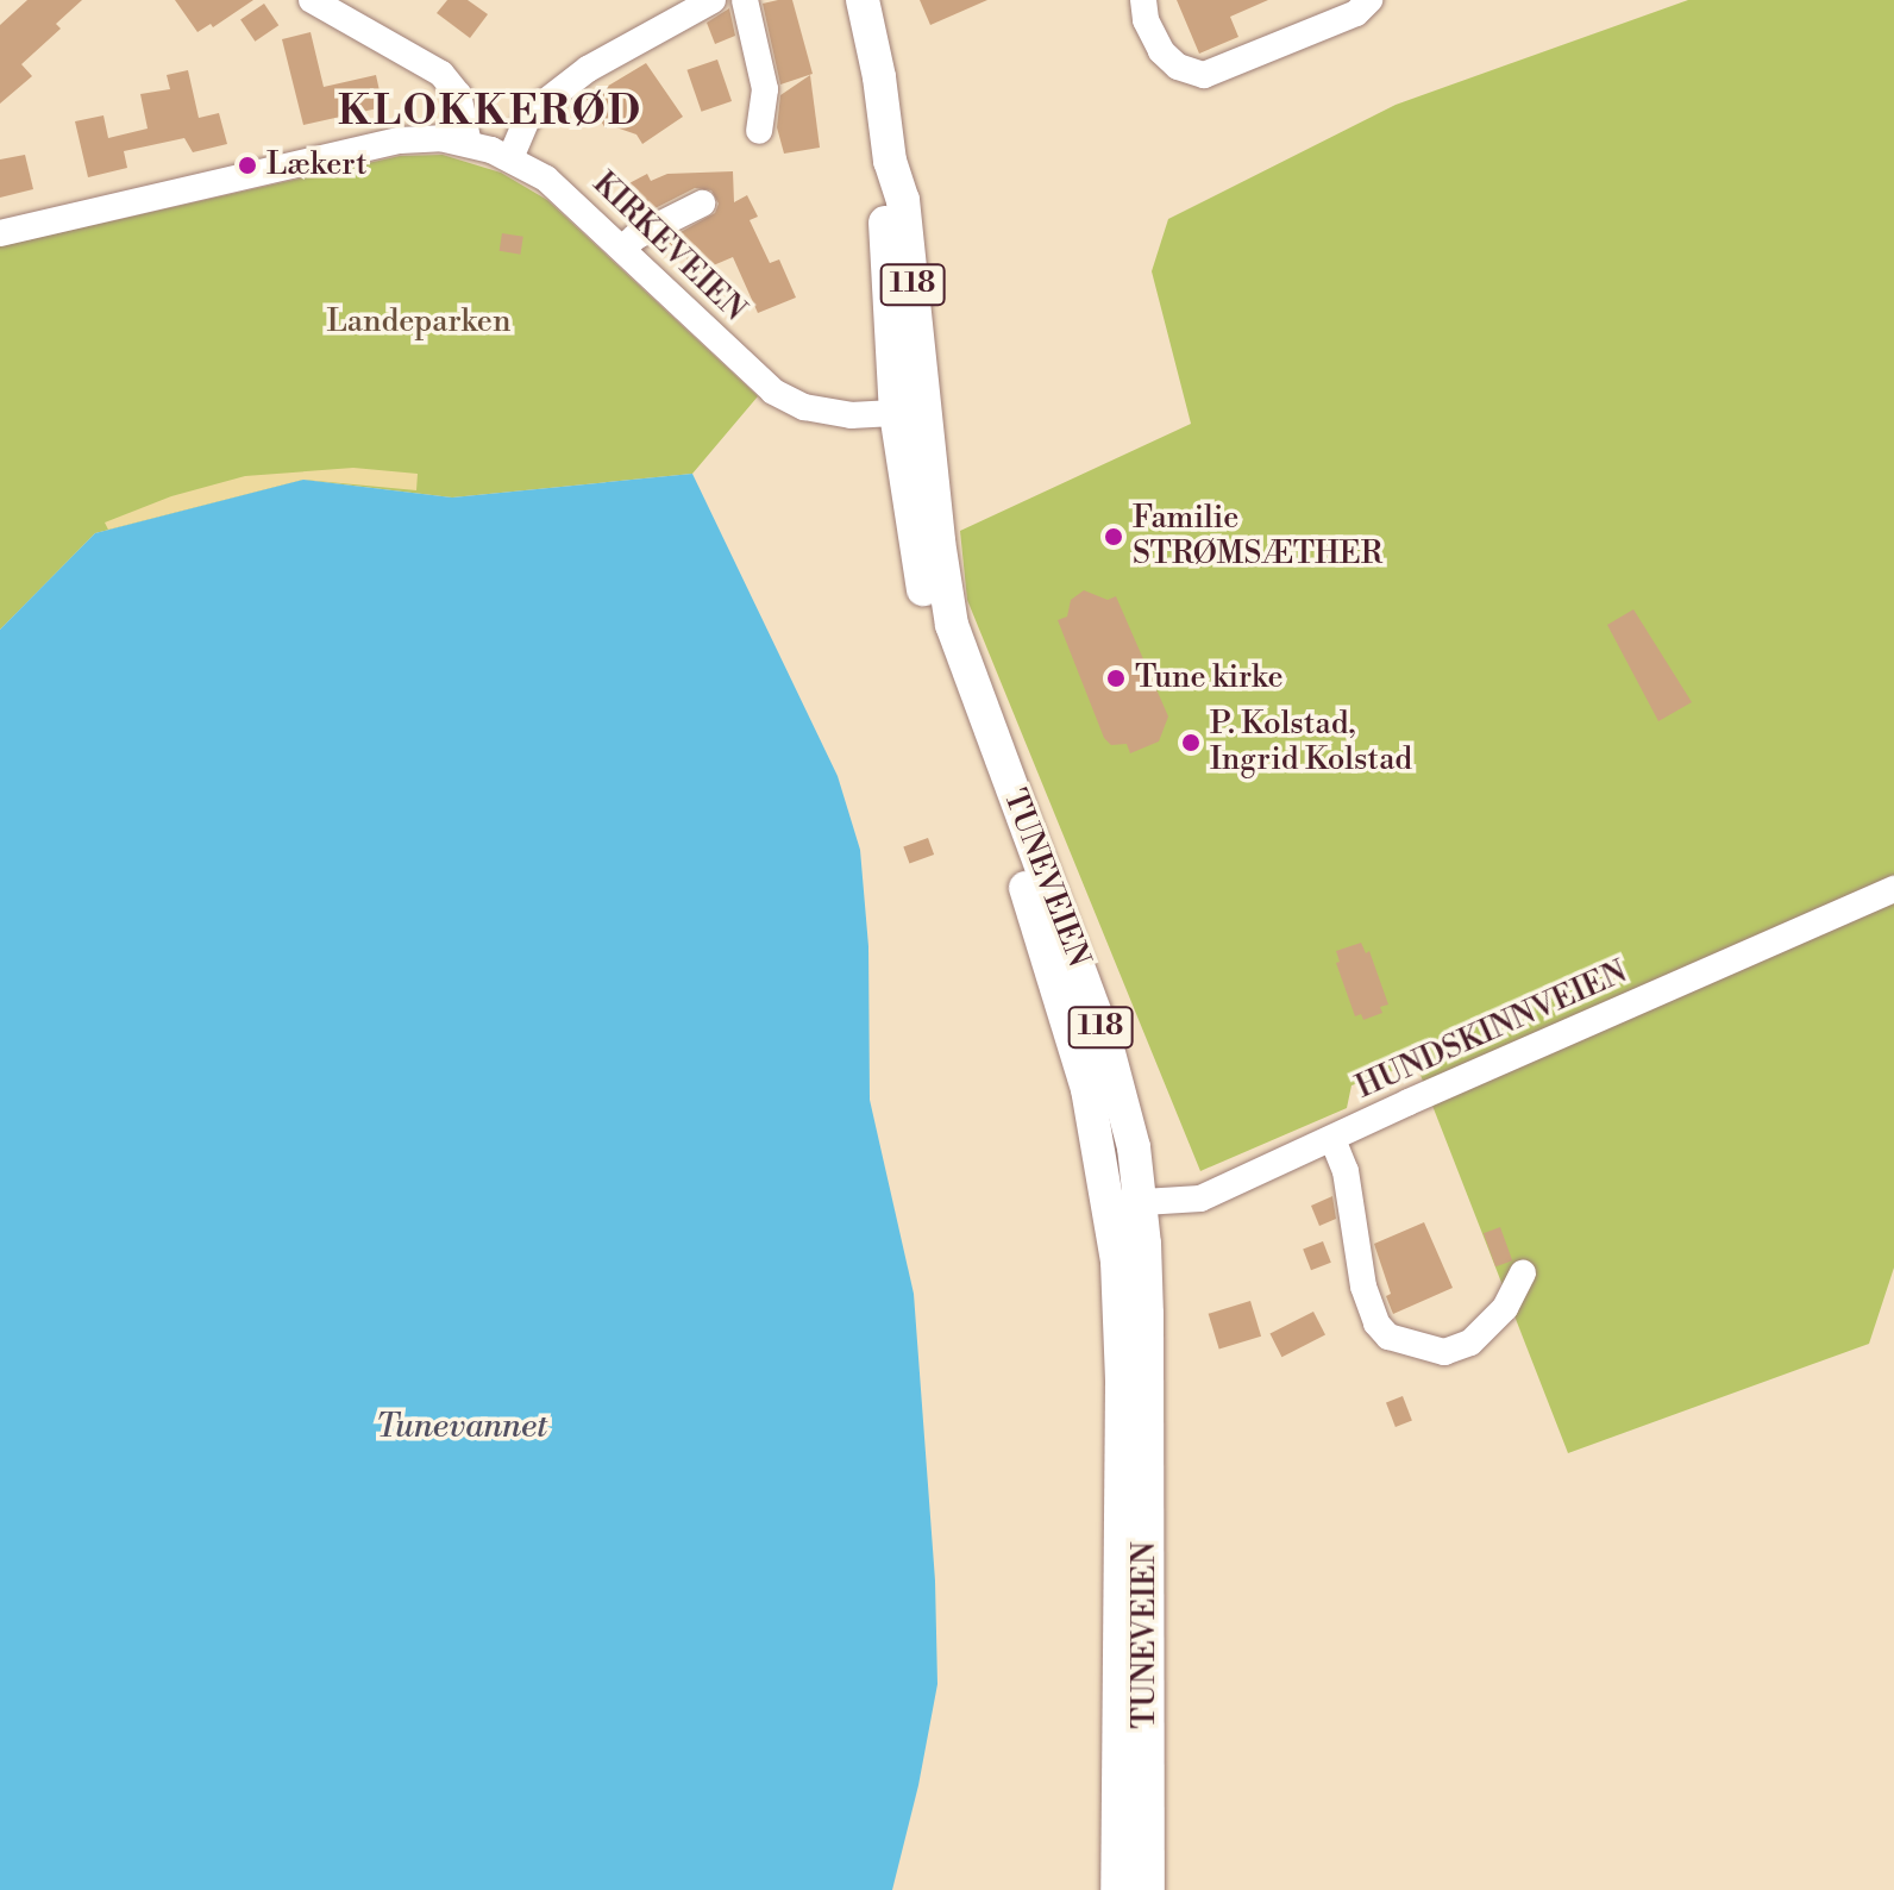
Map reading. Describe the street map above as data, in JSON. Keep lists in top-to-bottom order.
{
  "streets": {
    "main road": ["118", "TUNEVEIEN"],
    "street": ["KIRKEVEIEN", "HUNDSKINNVEIEN"]
  },
  "crossings": [
    ["KIRKEVEIEN", "TUNEVEIEN"],
    ["TUNEVEIEN", "HUNDSKINNVEIEN"]
  ],
  "districts": ["KLOKKERØD"],
  "water": ["Tunevannet"],
  "parks": ["Landeparken"],
  "places": [
    "Lækert",
    "Familie STRØMSÆTHER",
    "Tune kirke",
    "P. Kolstad, Ingrid Kolstad"
  ]
}
